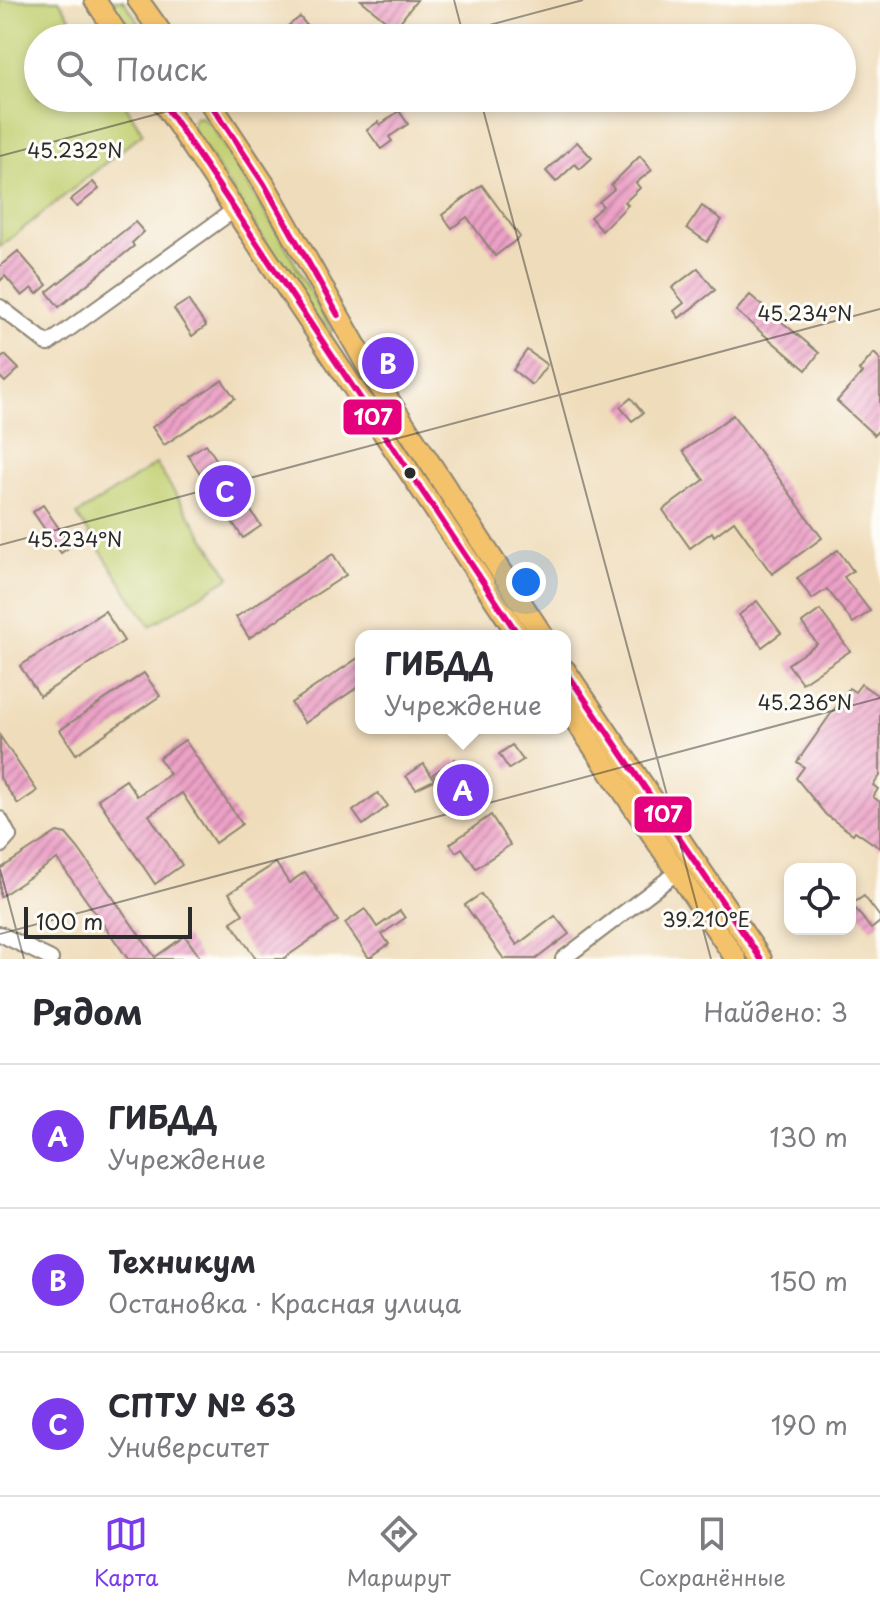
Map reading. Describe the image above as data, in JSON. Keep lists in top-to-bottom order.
{
  "lines": ["transit line 107"],
  "scale_bar": "100 m",
  "page": {
    "search": "Поиск",
    "pins": ["B", "C", "A"],
    "popup": ["ГИБДД", "Учреждение"],
    "scale": "100 m",
    "heading": ["Рядом", "Найдено: 3"],
    "list": [
      {
        "mark": "A",
        "name": "ГИБДД",
        "note": "Учреждение",
        "value": "130 m"
      },
      {
        "mark": "B",
        "name": "Техникум",
        "note": "Остановка · Красная улица",
        "value": "150 m"
      },
      {
        "mark": "C",
        "name": "СПТУ № 63",
        "note": "Университет",
        "value": "190 m"
      }
    ],
    "nav": ["Карта", "Маршрут", "Сохранённые"]
  },
  "coordinates": [
    "45.232°N",
    "45.234°N",
    "45.236°N",
    "39.210°E"
  ]
}
